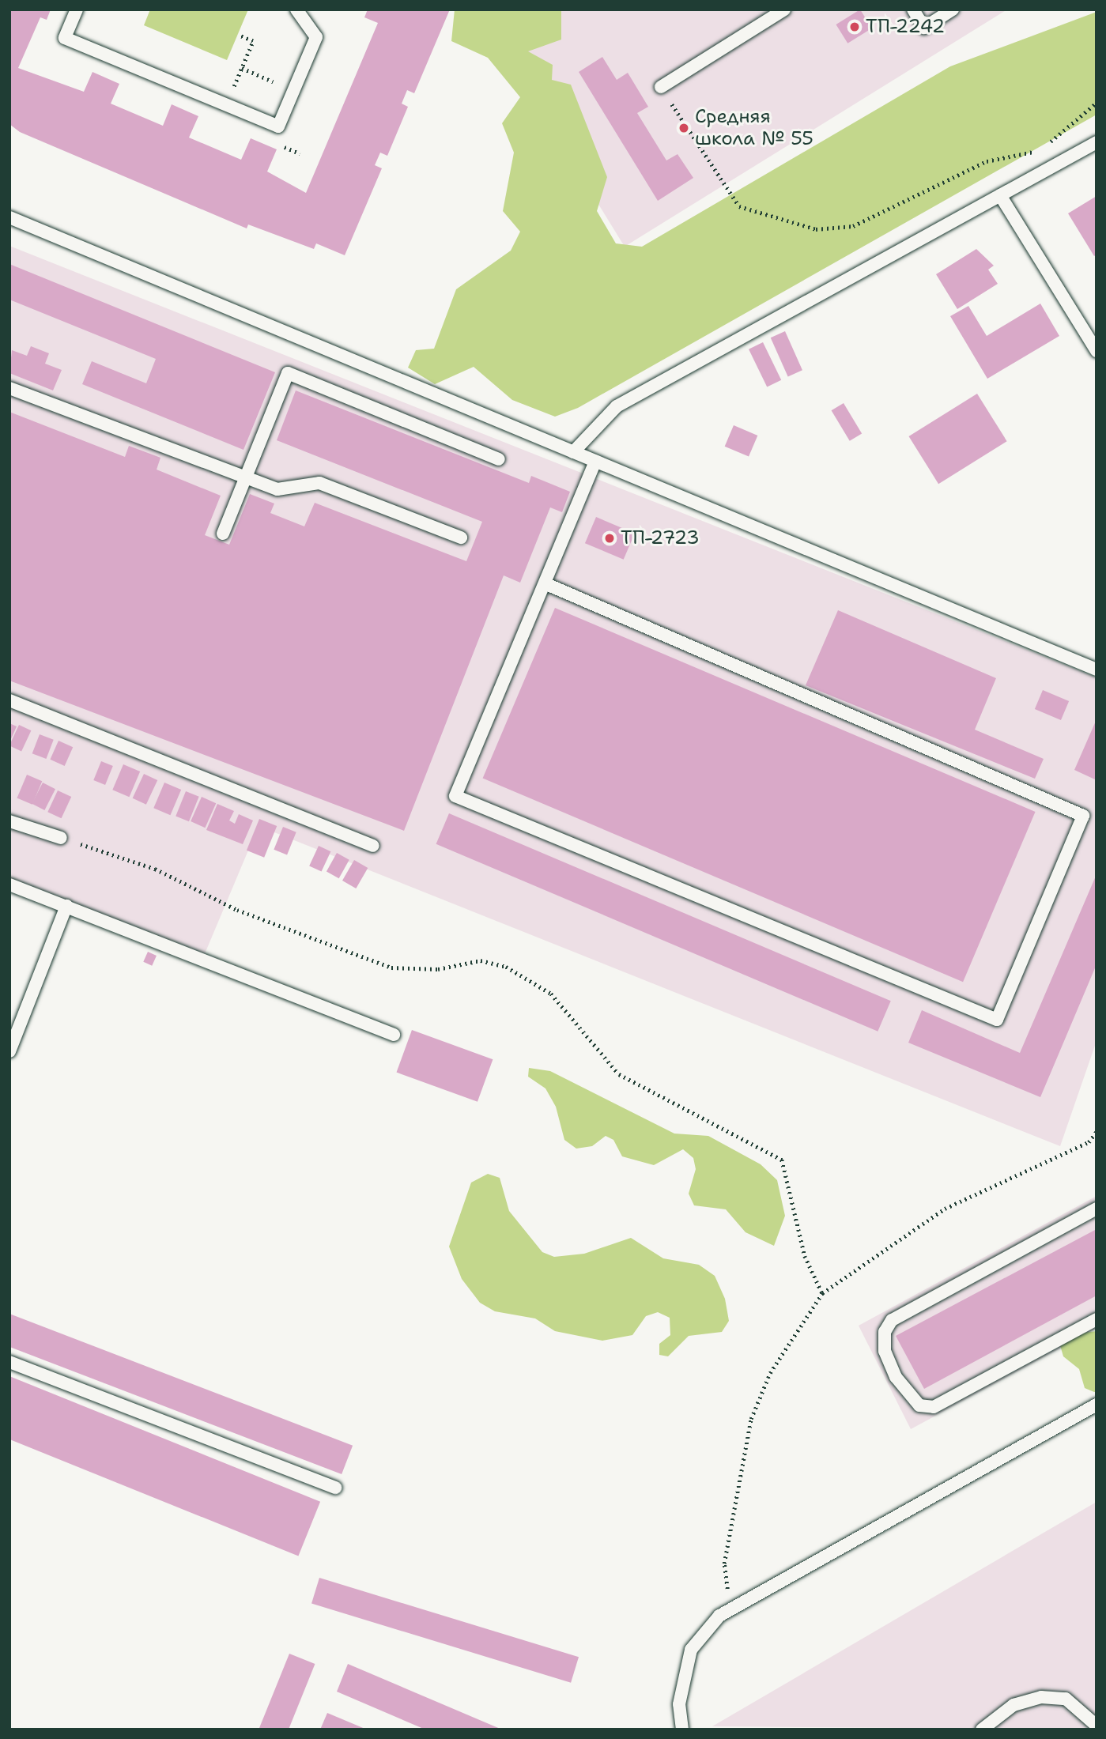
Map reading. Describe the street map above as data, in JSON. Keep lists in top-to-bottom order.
{
  "places": ["ТП-2242", "Средняя школа № 55", "ТП-2723"]
}
